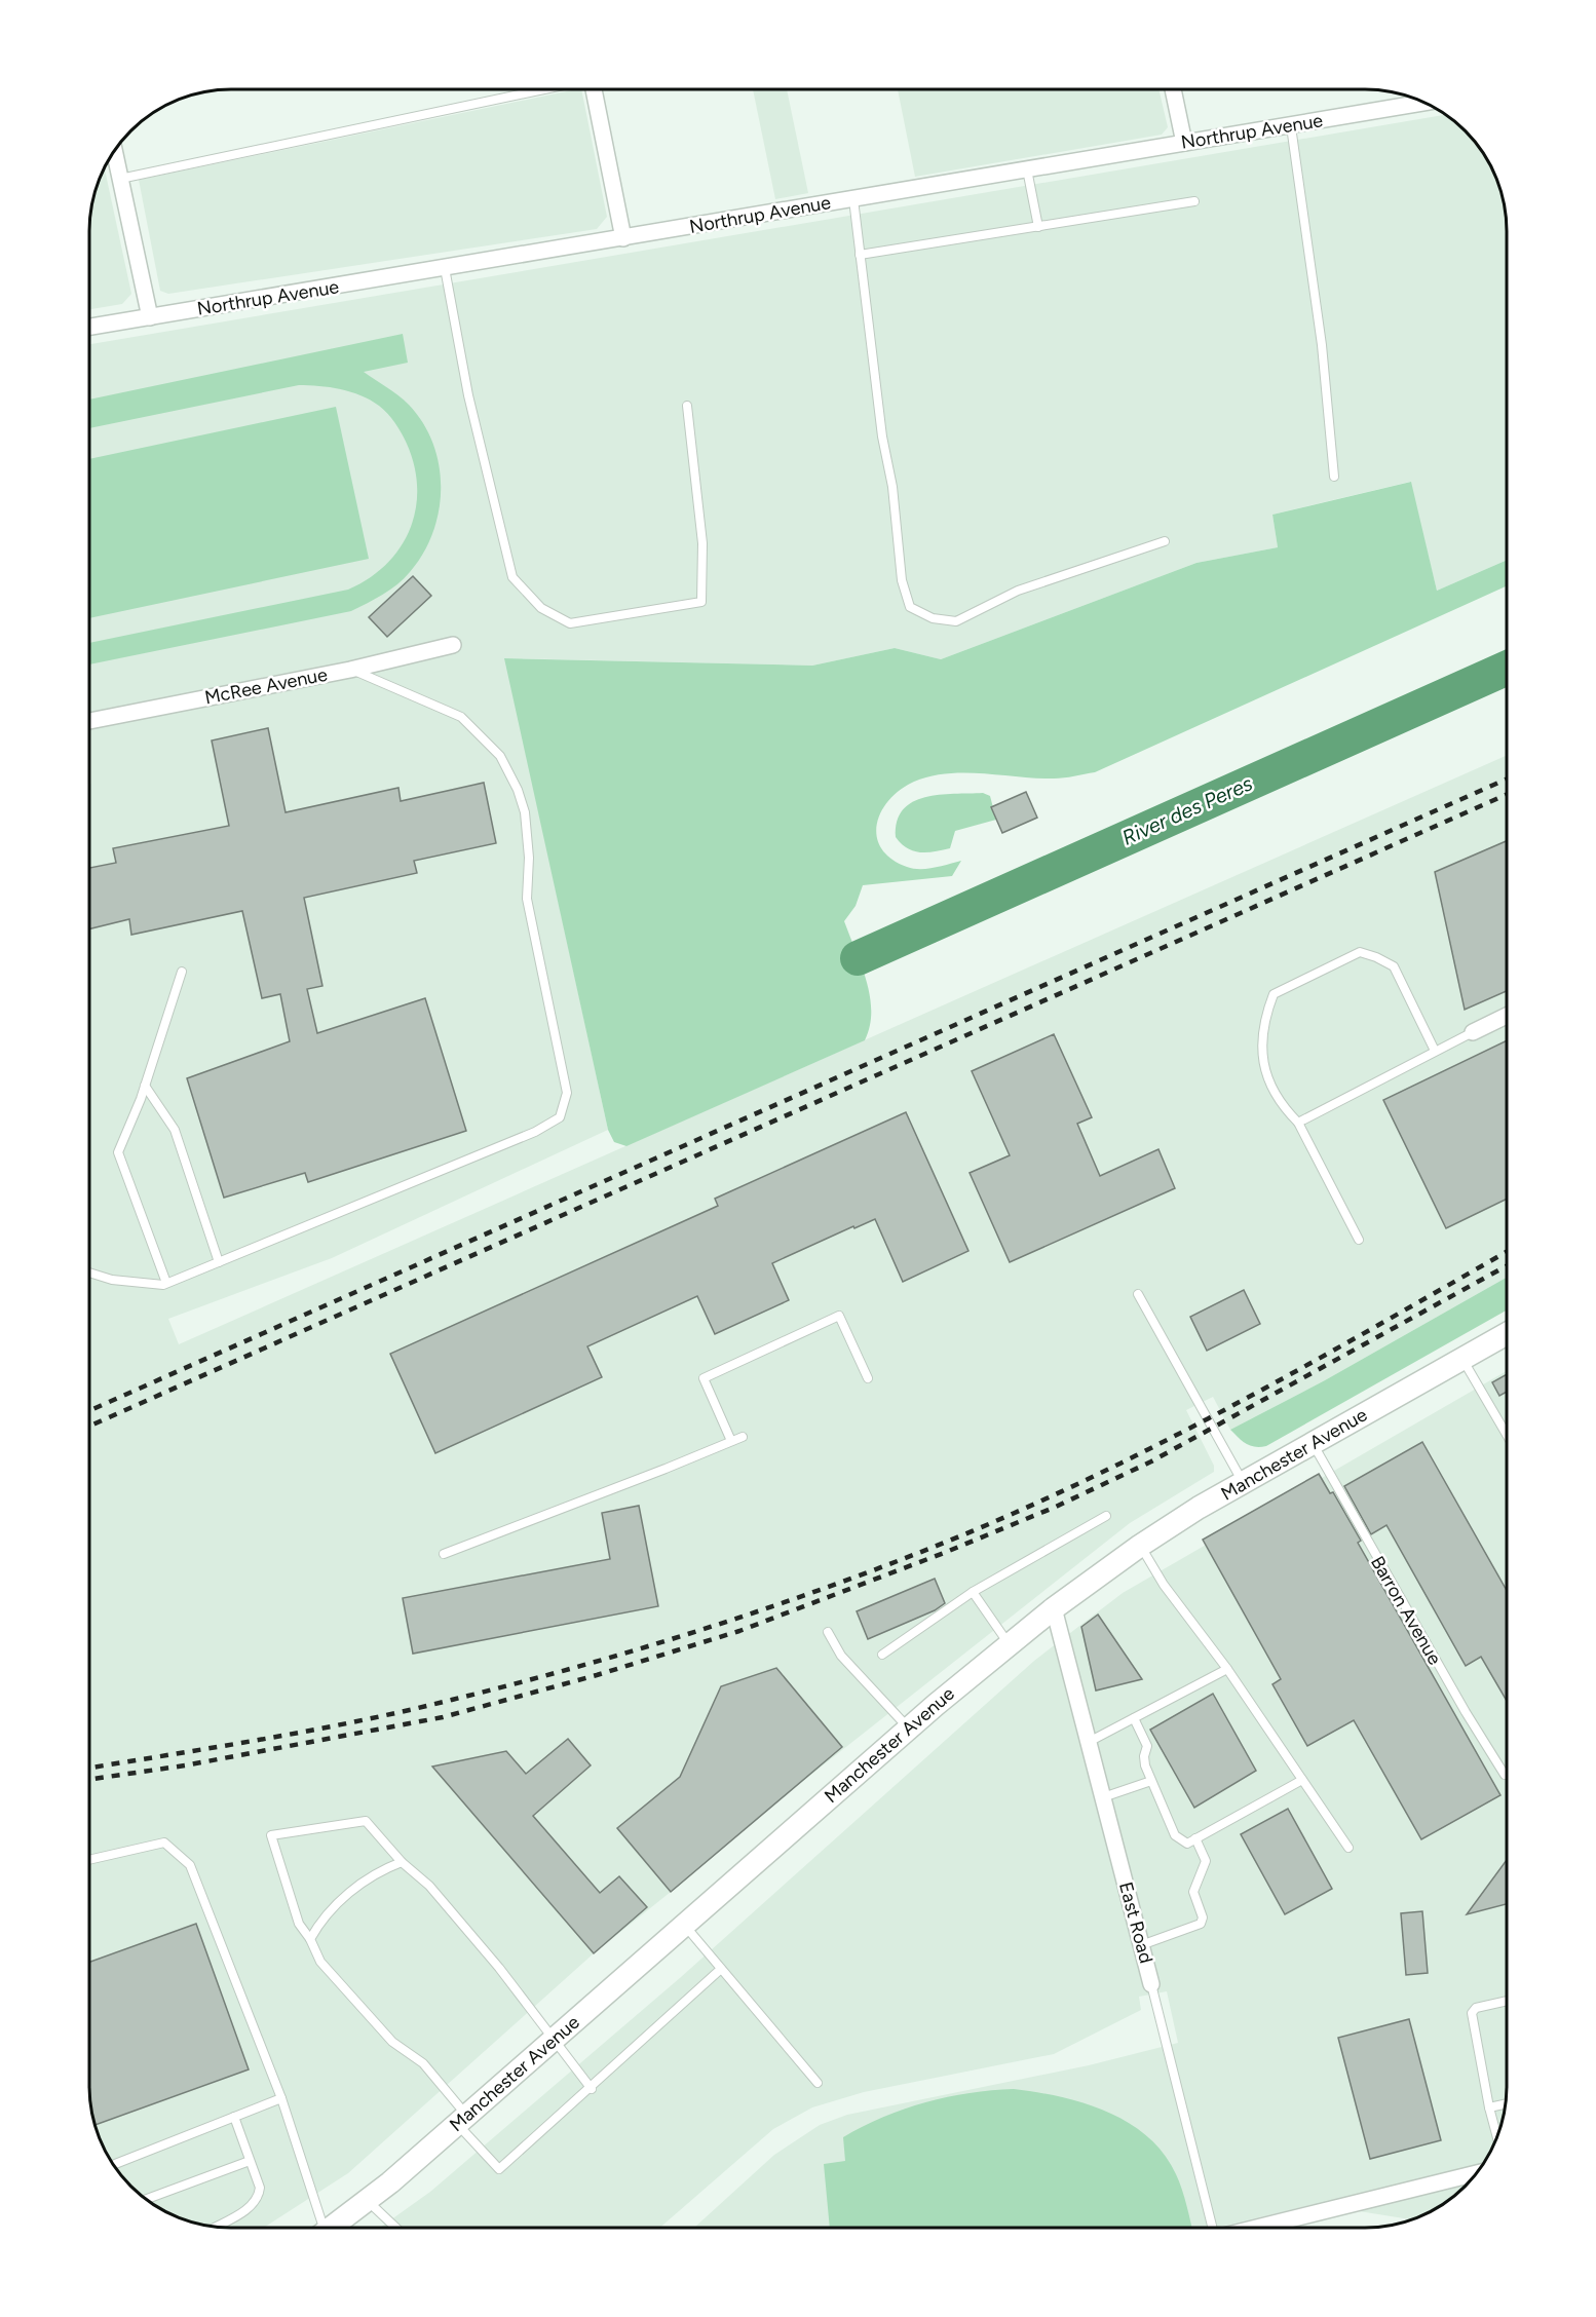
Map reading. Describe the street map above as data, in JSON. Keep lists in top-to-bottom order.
{
  "streets": {
    "main road": ["Manchester Avenue"],
    "street": ["Northrup Avenue", "McRee Avenue", "East Road"],
    "lane": ["Barron Avenue"]
  },
  "crossings": [
    ["Manchester Avenue", "Barron Avenue"],
    ["Manchester Avenue", "East Road"]
  ],
  "water": ["River des Peres"]
}
